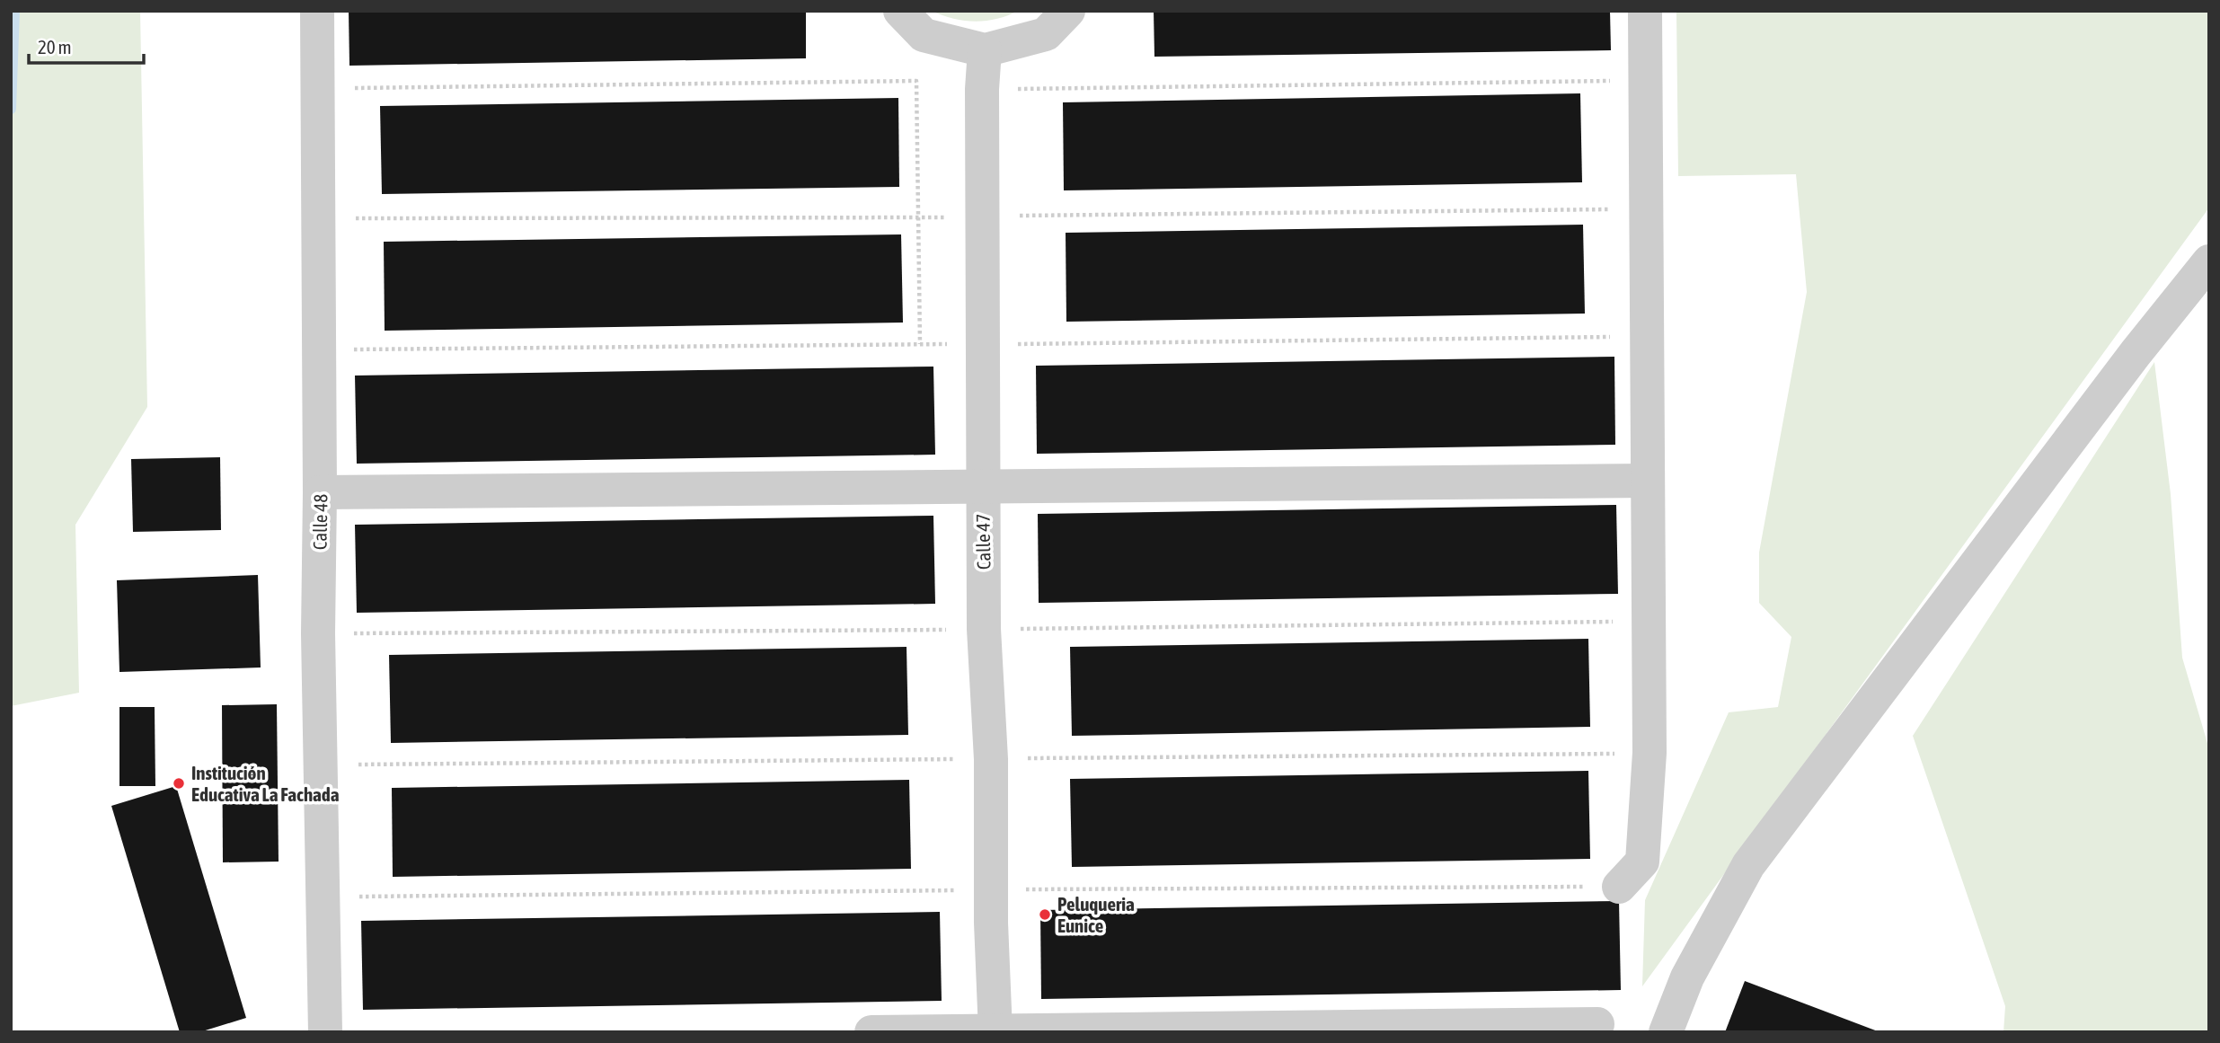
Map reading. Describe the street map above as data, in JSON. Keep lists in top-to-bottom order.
{
  "streets": {
    "street": ["Calle 48", "Calle 47"]
  },
  "places": ["Institución Educativa La Fachada", "Peluqueria Eunice"],
  "scale_bar": "20 m"
}
